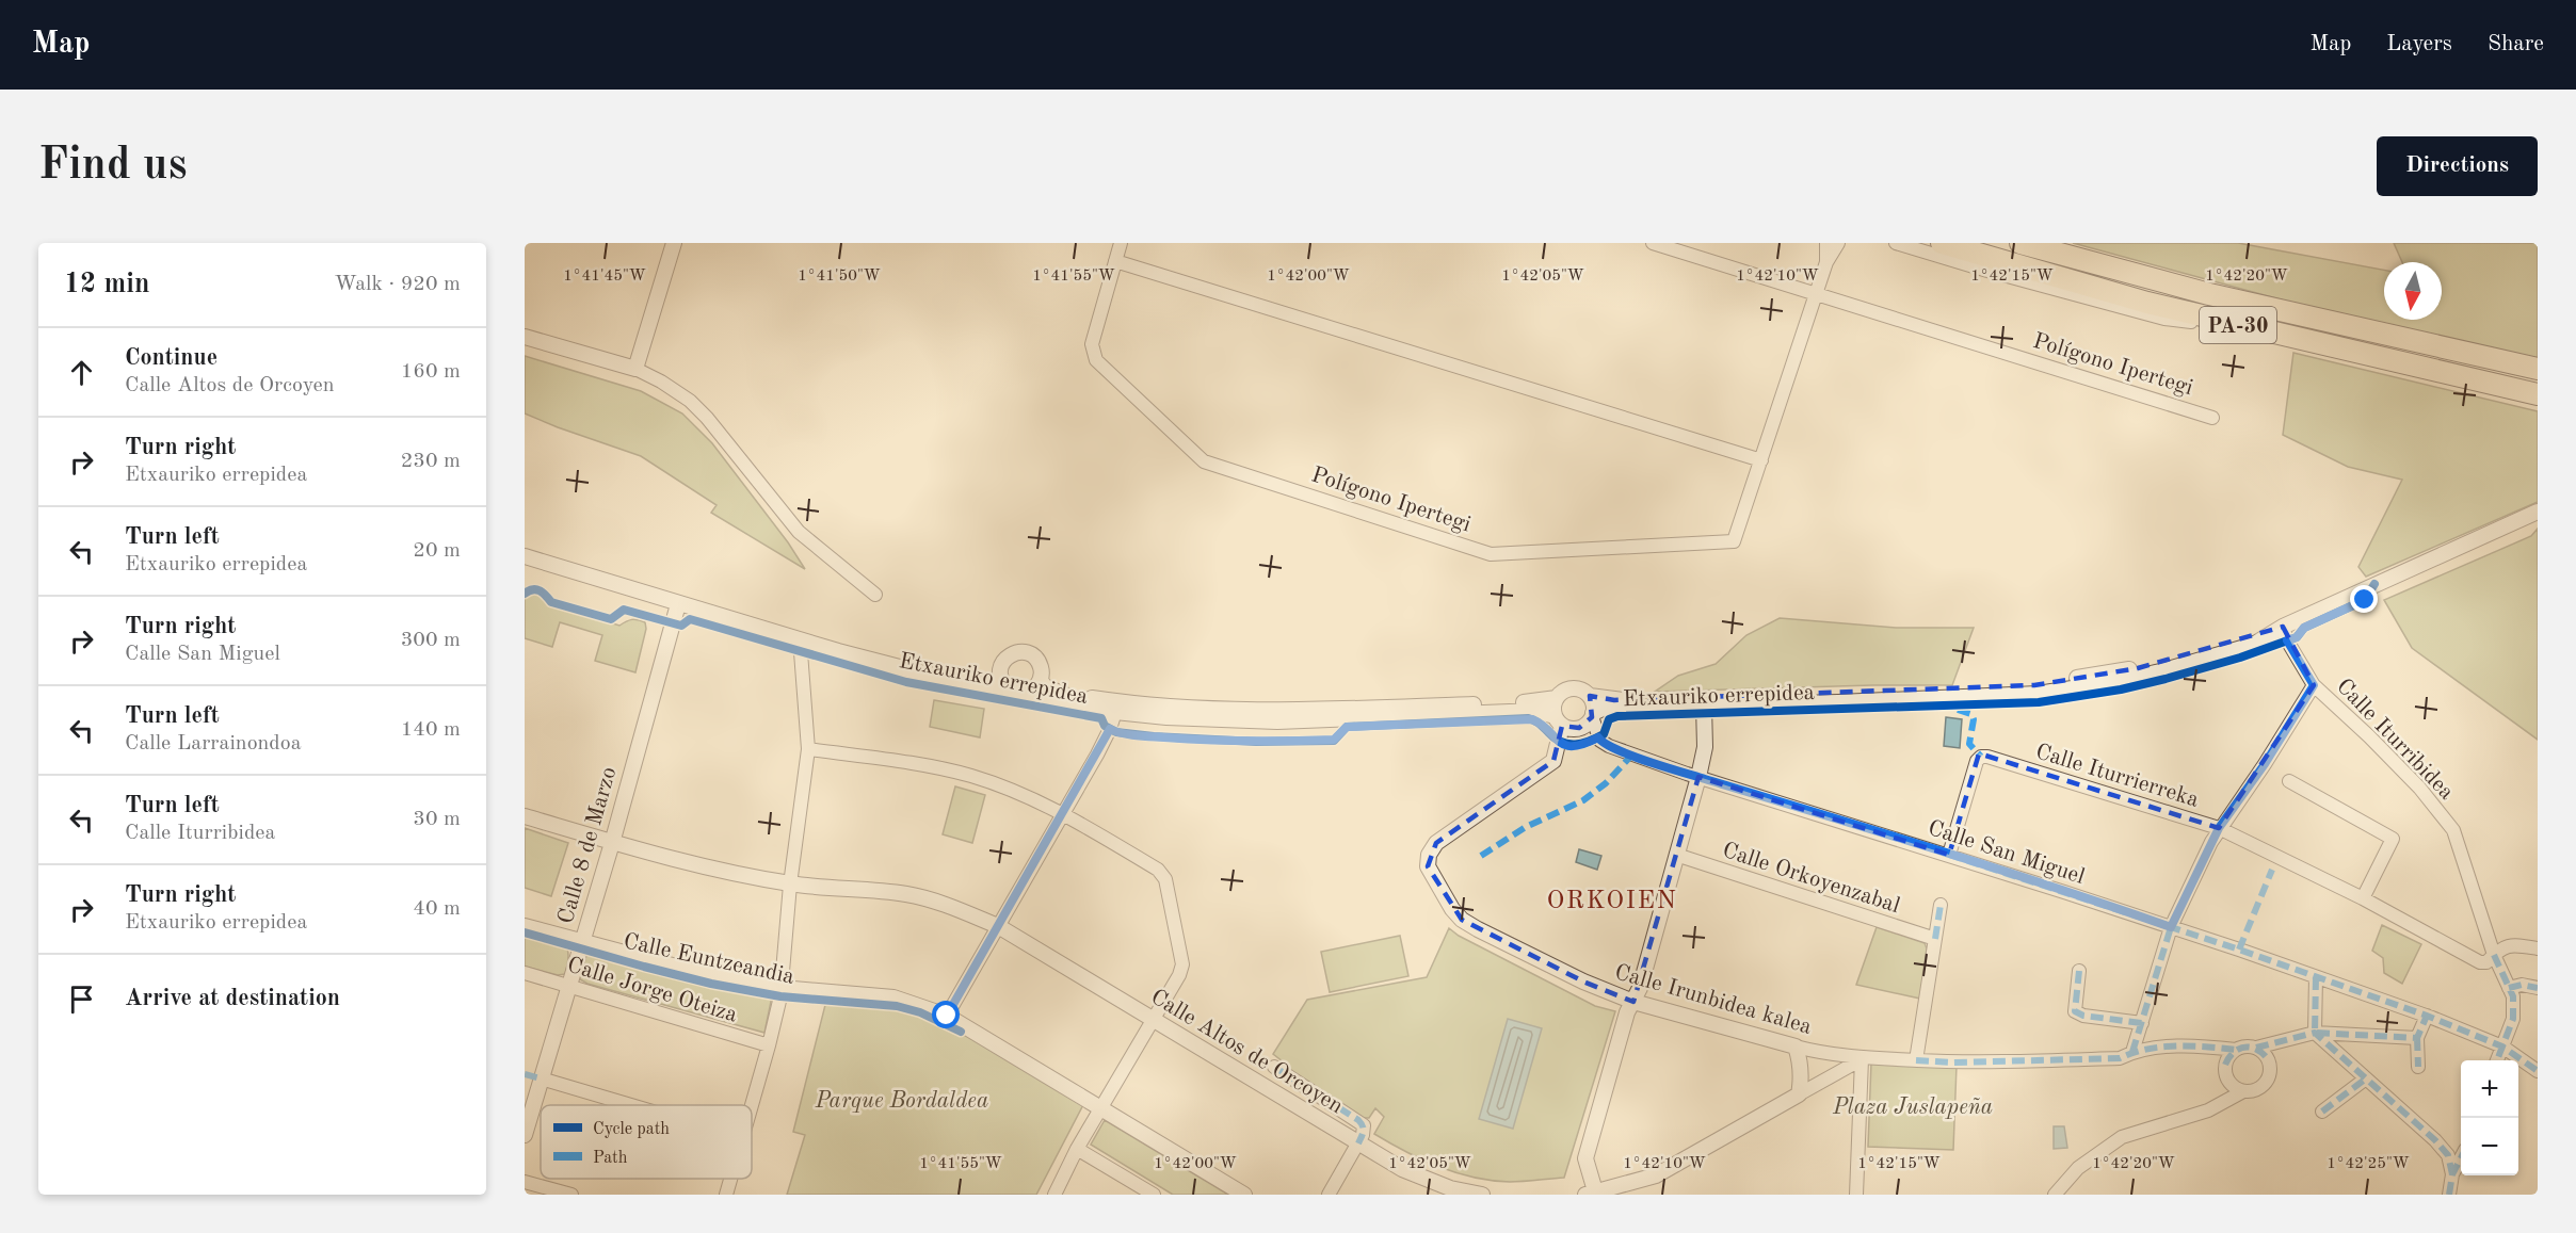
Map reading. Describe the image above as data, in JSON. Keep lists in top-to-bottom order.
{
  "streets": {
    "highway": ["PA-30"],
    "street": [
      "Polígono Ipertegi",
      "Etxauriko errepidea",
      "Calle Iturribidea",
      "Calle Iturrierreka",
      "Calle 8 de Marzo",
      "Calle San Miguel",
      "Calle Orkoyenzabal",
      "Calle Euntzeandia",
      "Calle Jorge Oteiza",
      "Calle Irunbidea kalea",
      "Calle Altos de Orcoyen"
    ]
  },
  "crossings": [
    ["Etxauriko errepidea", "Calle Iturribidea"],
    ["Etxauriko errepidea", "Calle 8 de Marzo"],
    ["Etxauriko errepidea", "Calle San Miguel"],
    ["Etxauriko errepidea", "Calle Irunbidea kalea"],
    ["Calle Iturribidea", "Calle Iturrierreka"],
    ["Calle Iturribidea", "Calle San Miguel"],
    ["Calle Iturrierreka", "Calle San Miguel"],
    ["Calle 8 de Marzo", "Calle Euntzeandia"],
    ["Calle 8 de Marzo", "Calle Jorge Oteiza"],
    ["Calle 8 de Marzo", "Calle Altos de Orcoyen"],
    ["Calle San Miguel", "Calle Irunbidea kalea"]
  ],
  "districts": ["ORKOIEN"],
  "parks": ["Parque Bordaldea", "Plaza Juslapeña"],
  "legend": ["Cycle path", "Path"],
  "north": "bottom",
  "page": {
    "header": "Map",
    "nav": ["Map", "Layers", "Share"],
    "buttons": "Directions",
    "title": "Find us",
    "heading": ["12 min", "Walk · 920 m"],
    "list": [
      ["Continue", "Calle Altos de Orcoyen", "160 m"],
      ["Turn right", "Etxauriko errepidea", "230 m"],
      ["Turn left", "Etxauriko errepidea", "20 m"],
      ["Turn right", "Calle San Miguel", "300 m"],
      ["Turn left", "Calle Larrainondoa", "140 m"],
      ["Turn left", "Calle Iturribidea", "30 m"],
      ["Turn right", "Etxauriko errepidea", "40 m"],
      "Arrive at destination"
    ],
    "map_buttons": ["+", "−"]
  },
  "coordinates": [
    "1°41'45\"W",
    "1°41'50\"W",
    "1°41'55\"W",
    "1°42'00\"W",
    "1°42'05\"W",
    "1°42'10\"W",
    "1°42'15\"W",
    "1°42'20\"W",
    "1°42'25\"W"
  ]
}
